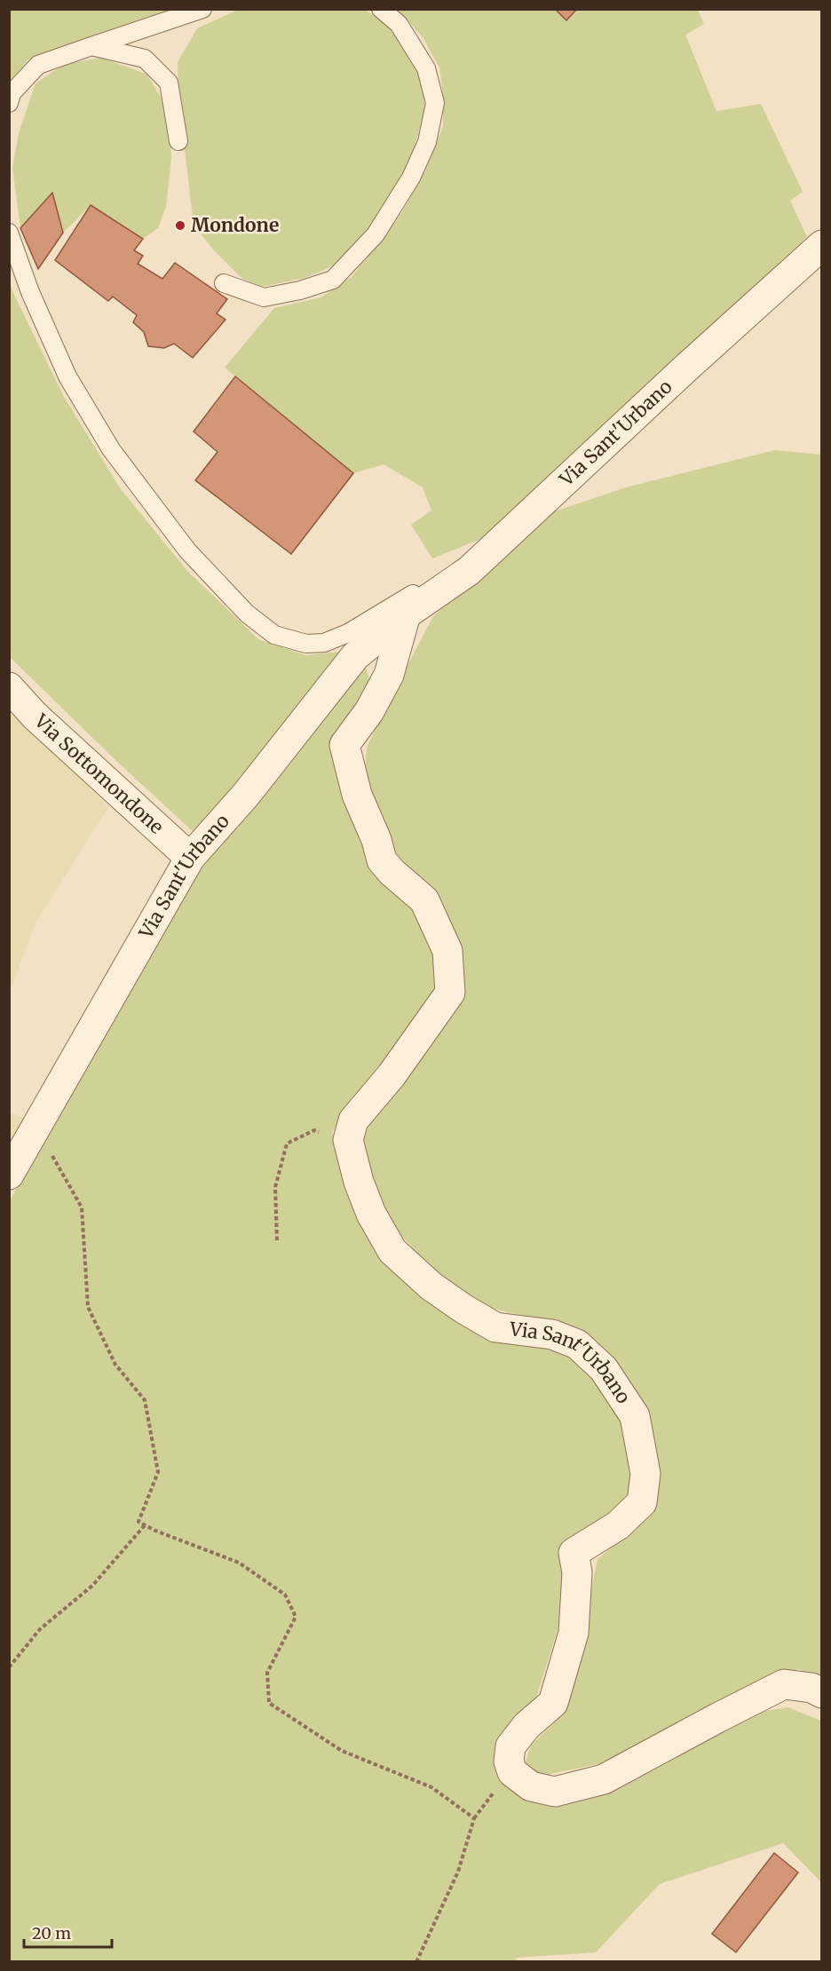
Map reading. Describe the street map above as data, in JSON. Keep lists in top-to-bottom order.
{
  "streets": {
    "street": ["Via Sant'Urbano", "Via Sottomondone"]
  },
  "crossings": [
    ["Via Sant'Urbano", "Via Sottomondone"]
  ],
  "places": ["Mondone"],
  "scale_bar": "20 m"
}
